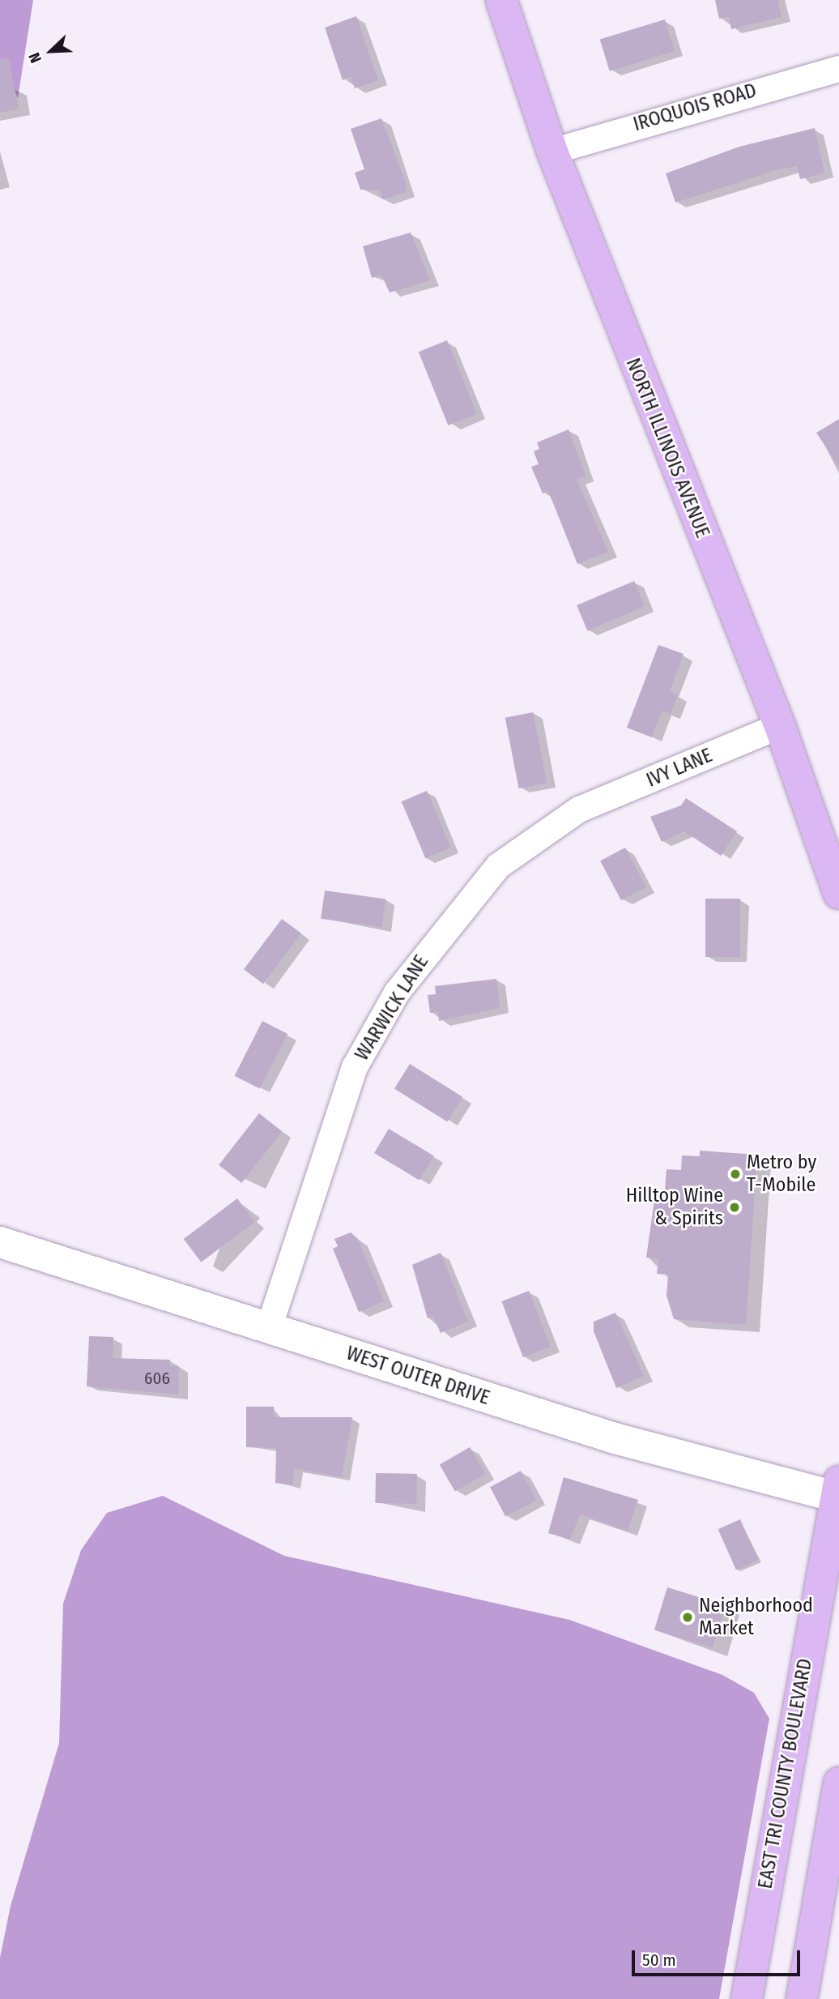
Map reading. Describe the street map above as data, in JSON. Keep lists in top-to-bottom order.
{
  "streets": {
    "highway": ["NORTH ILLINOIS AVENUE", "EAST TRI COUNTY BOULEVARD"],
    "street": [
      "IROQUOIS ROAD",
      "IVY LANE",
      "WARWICK LANE",
      "WEST OUTER DRIVE"
    ]
  },
  "crossings": [
    ["IROQUOIS ROAD", "NORTH ILLINOIS AVENUE"],
    ["NORTH ILLINOIS AVENUE", "IVY LANE"],
    ["IVY LANE", "WARWICK LANE"],
    ["WARWICK LANE", "WEST OUTER DRIVE"],
    ["WEST OUTER DRIVE", "EAST TRI COUNTY BOULEVARD"]
  ],
  "places": ["Metro by T-Mobile", "Hilltop Wine & Spirits", "Neighborhood Market"],
  "house_numbers": ["606"],
  "scale_bar": "50 m",
  "north": "bottom left"
}
